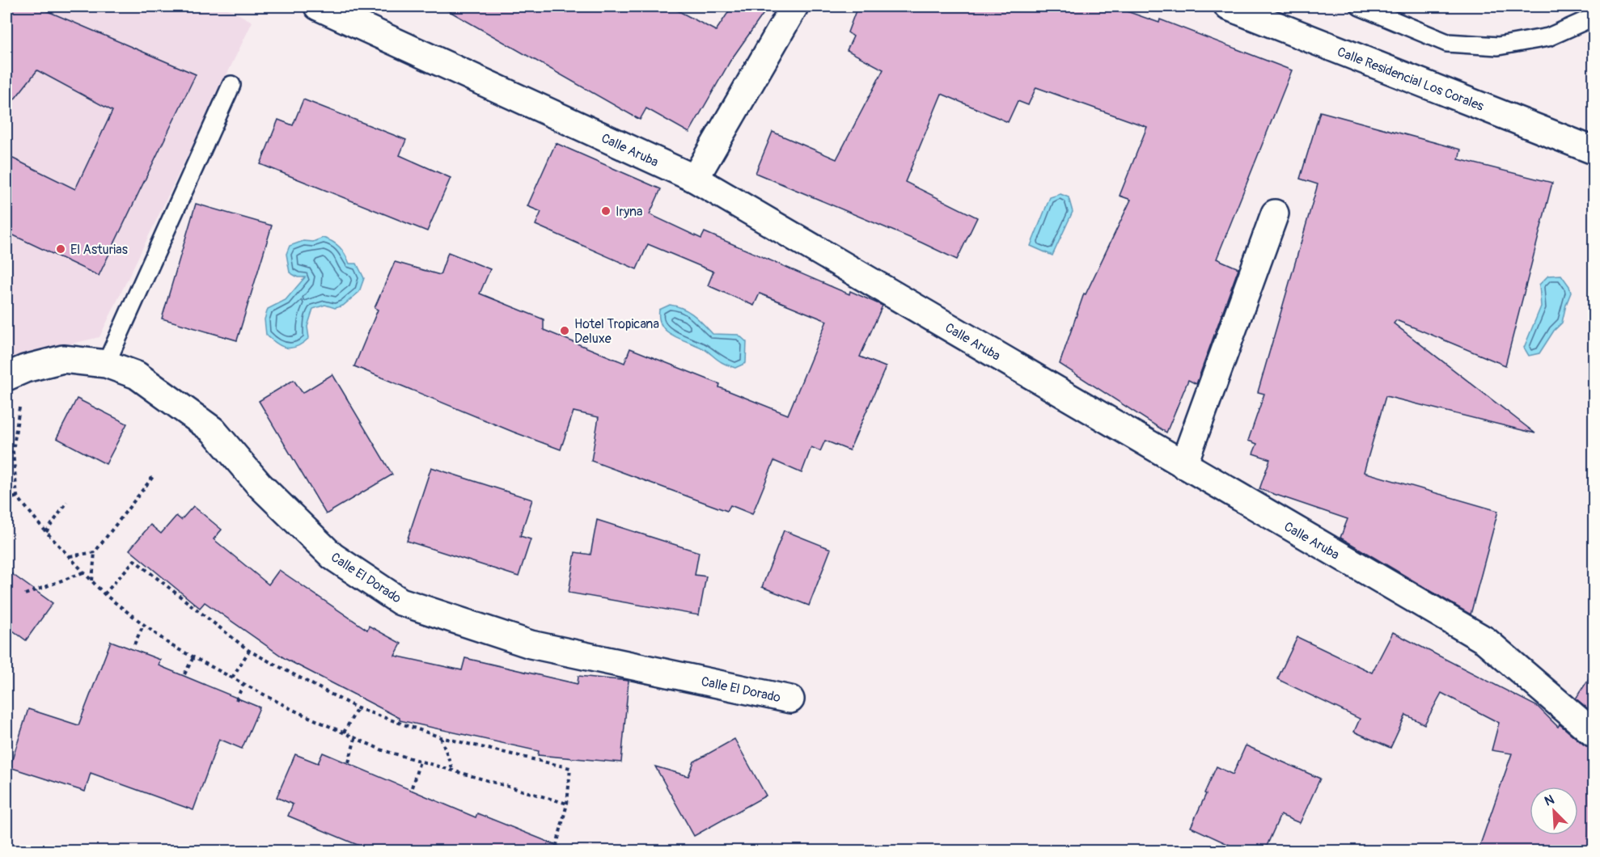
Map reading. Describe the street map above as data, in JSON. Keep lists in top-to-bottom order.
{
  "streets": {
    "street": ["Calle Residencial Los Corales", "Calle Aruba", "Calle El Dorado"]
  },
  "places": ["Iryna", "El Asturias", "Hotel Tropicana Deluxe"],
  "north": "top left"
}
